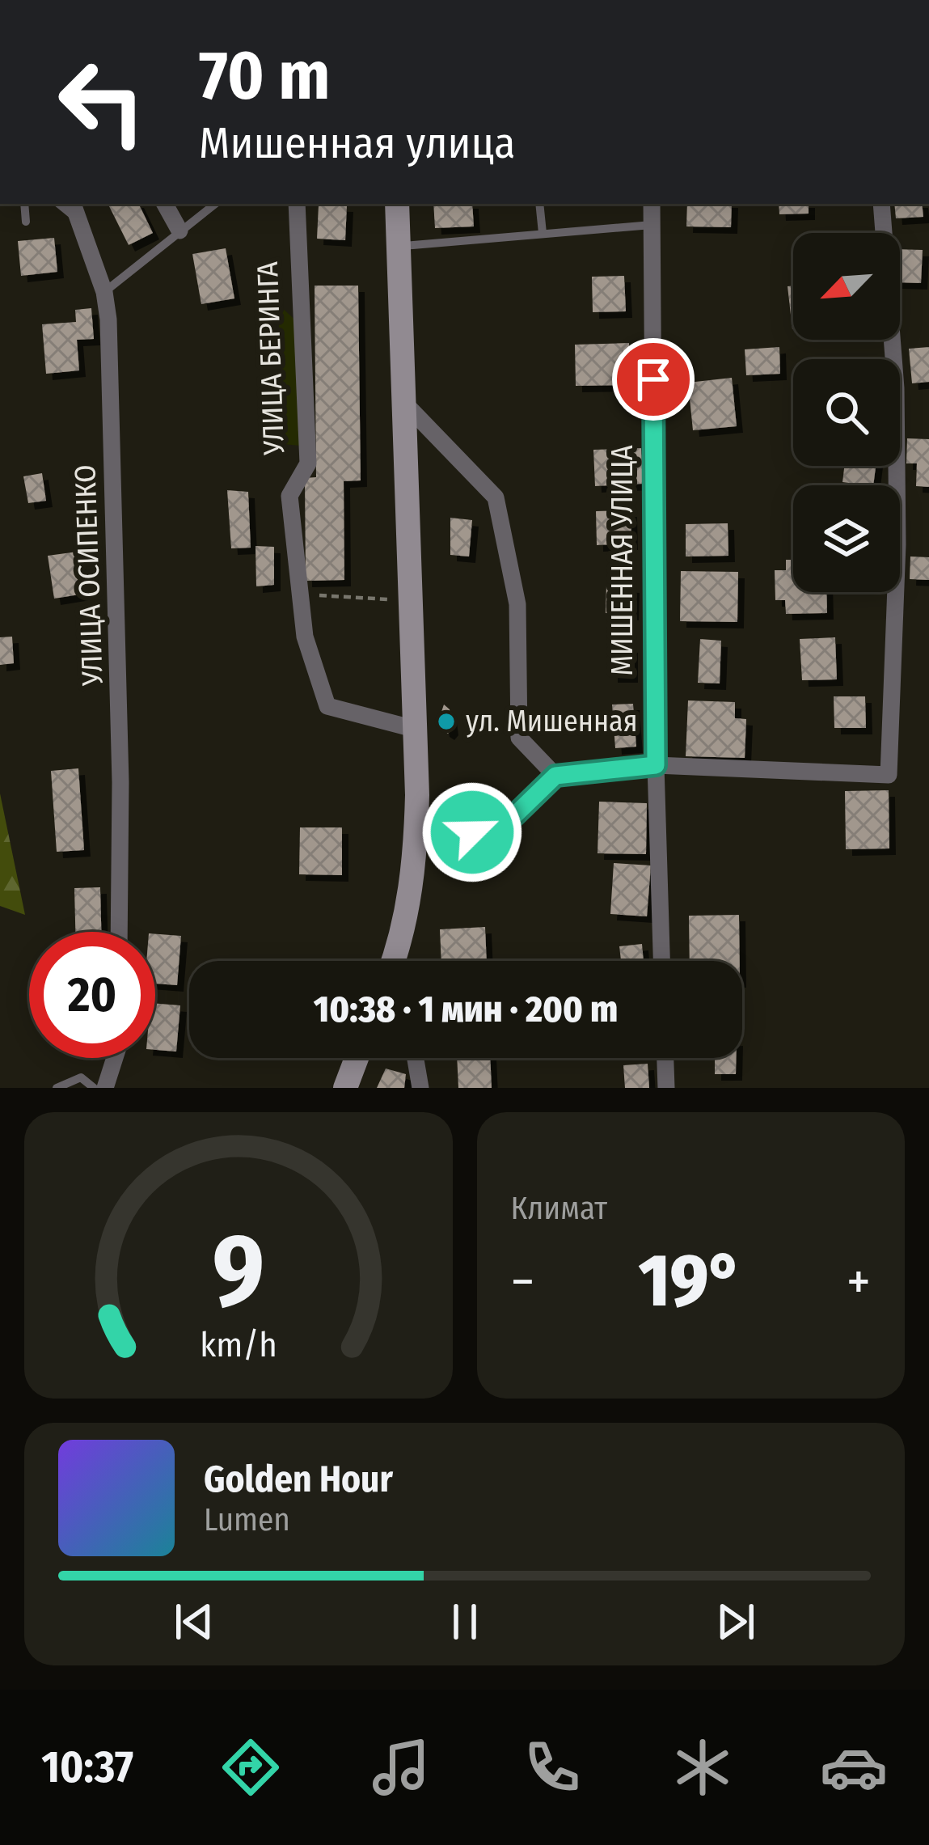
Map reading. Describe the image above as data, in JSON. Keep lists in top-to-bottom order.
{
  "streets": {
    "street": ["УЛИЦА БЕРИНГА", "МИШЕННАЯ УЛИЦА", "УЛИЦА ОСИПЕНКО"]
  },
  "places": ["ул. Мишенная"],
  "north": "bottom left",
  "page": {
    "turn": ["70 m", "Мишенная улица"],
    "limit": "20",
    "trip": "10:38 · 1 мин · 200 m",
    "tile": "Климат",
    "heat": ["−", "19°", "+"],
    "song": ["Golden Hour", "Lumen"],
    "tabs": "10:37",
    "gauge": ["9", "km/h"]
  }
}
